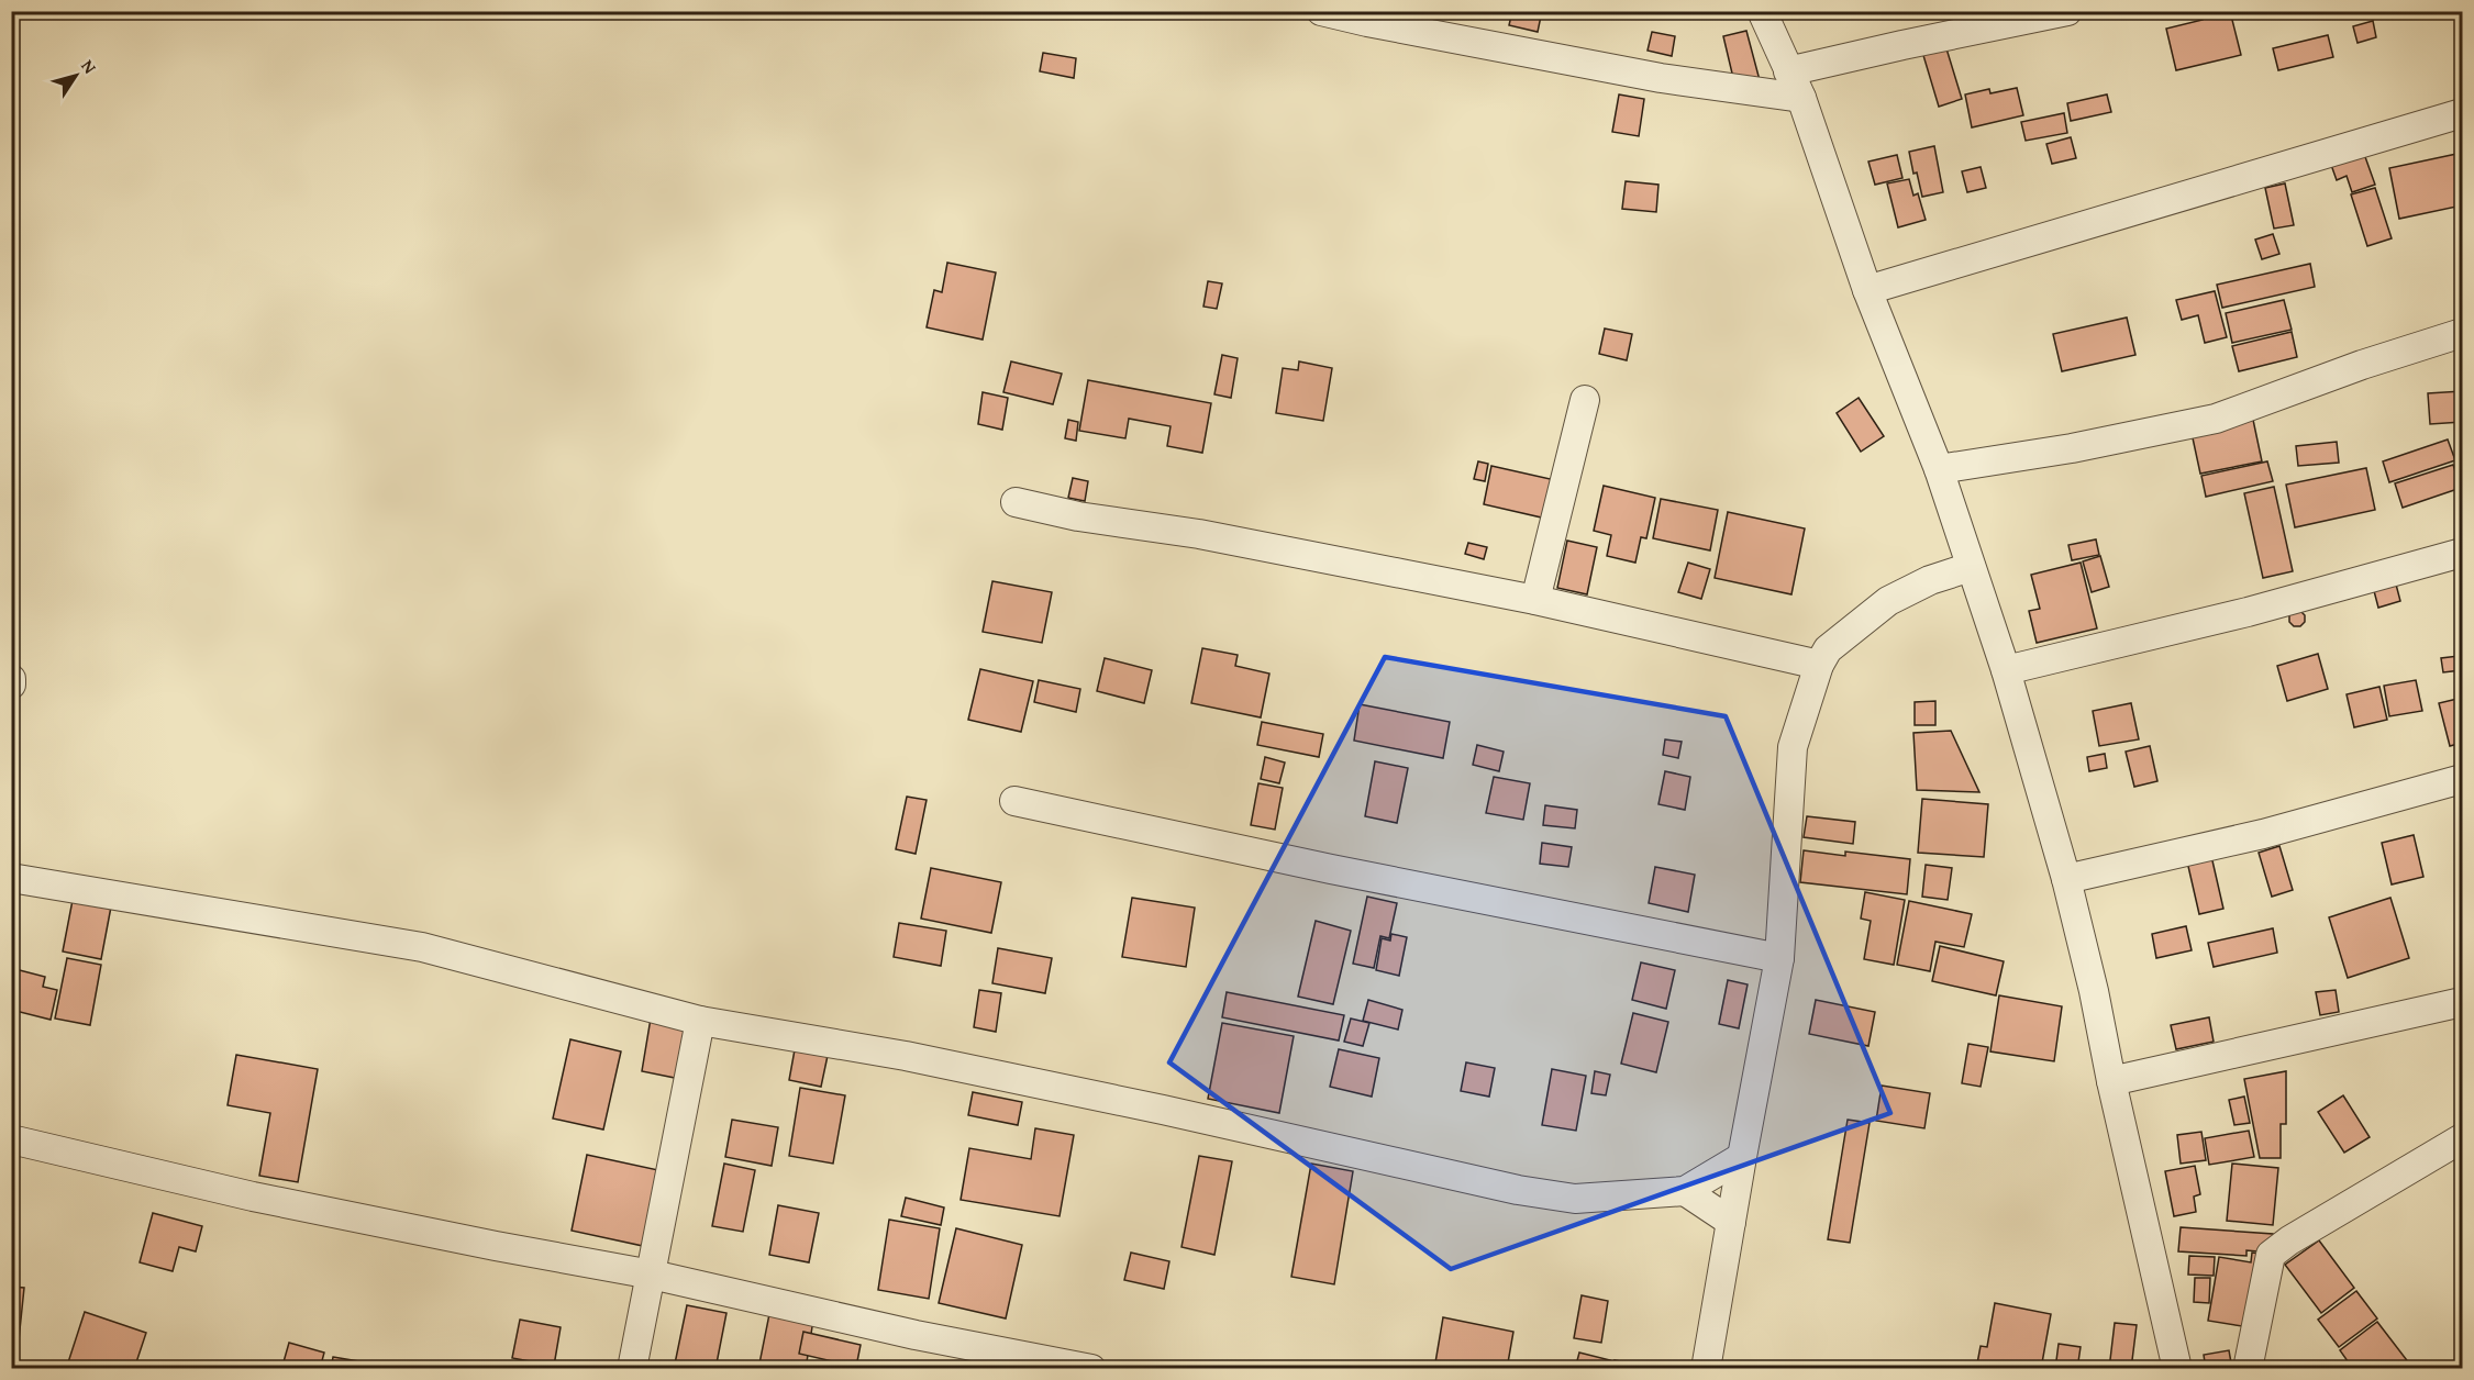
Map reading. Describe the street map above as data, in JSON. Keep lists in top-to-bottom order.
{
  "north": "top right"
}
